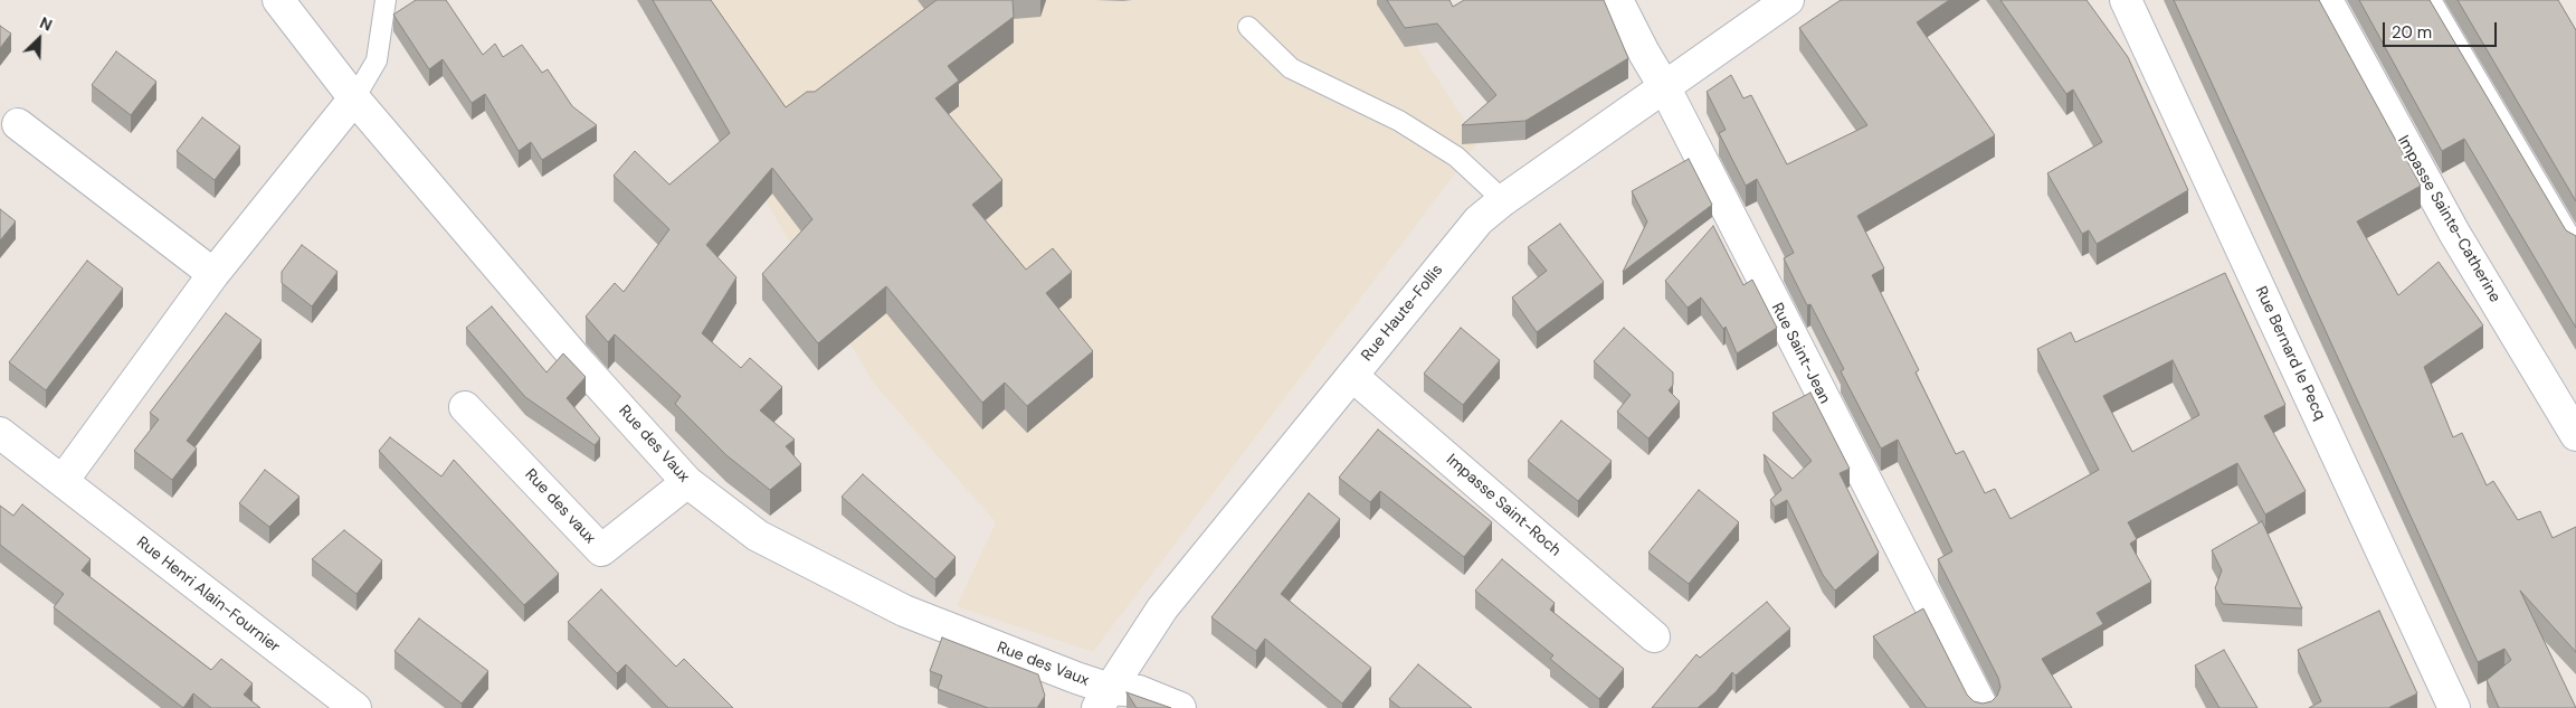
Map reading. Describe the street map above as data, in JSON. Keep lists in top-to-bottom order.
{
  "streets": {
    "street": [
      "Impasse Sainte-Catherine",
      "Rue Haute-Follis",
      "Rue Saint-Jean",
      "Rue Bernard le Pecq",
      "Rue des Vaux",
      "Impasse Saint-Roch",
      "Rue des vaux",
      "Rue Henri Alain-Fournier"
    ]
  },
  "crossings": [
    ["Rue Haute-Follis", "Rue Saint-Jean"],
    ["Rue Haute-Follis", "Rue des Vaux"],
    ["Rue Haute-Follis", "Impasse Saint-Roch"],
    ["Rue des Vaux", "Rue des vaux"]
  ],
  "scale_bar": "20 m",
  "north": "top right"
}
